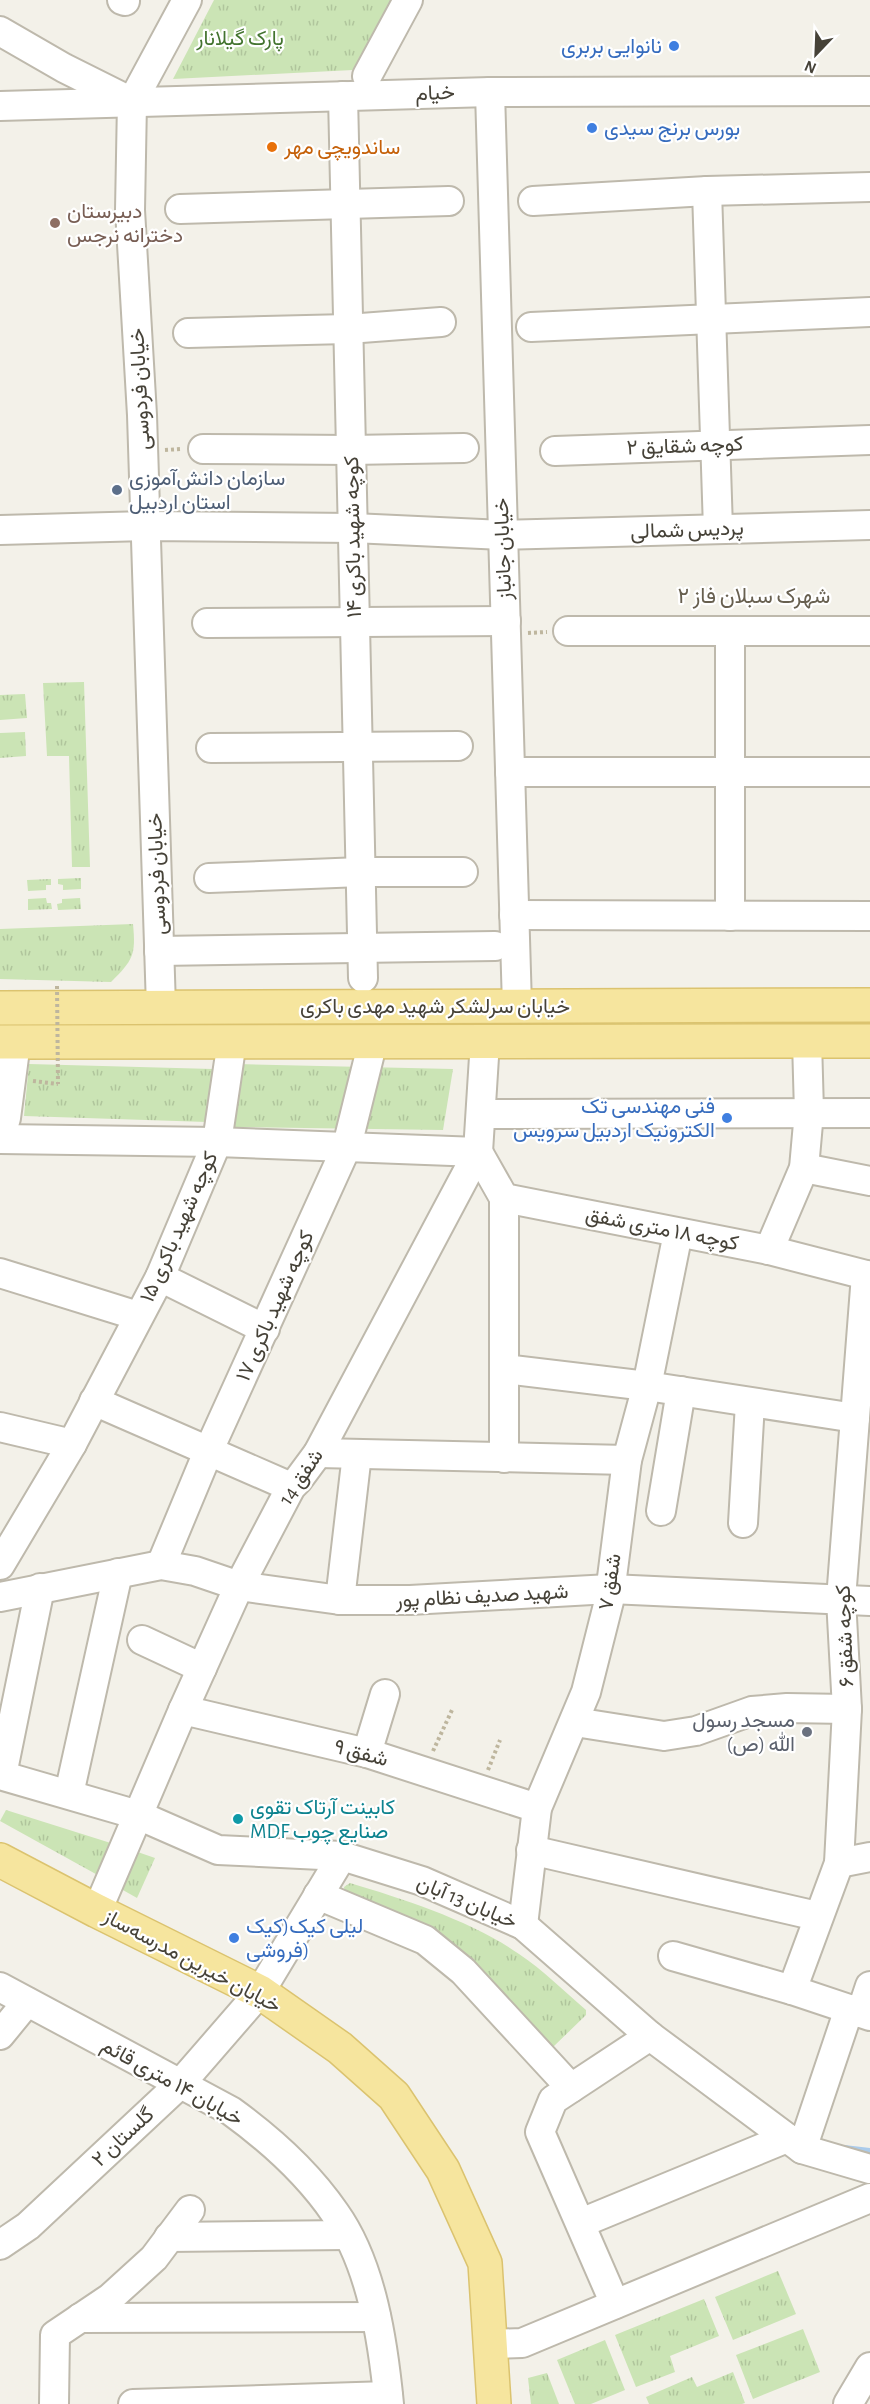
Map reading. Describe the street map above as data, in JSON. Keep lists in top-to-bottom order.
{
  "streets": {
    "main road": ["خیابان سرلشکر شهید مهدی باکری", "خیابان خیرین مدرسه‌ساز"],
    "street": [
      "خیام",
      "خیابان فردوسی",
      "کوچه شقایق ۲",
      "پردیس شمالی",
      "کوچه شهید باکری ۱۴",
      "خیابان جانباز",
      "کوچه شهید باکری ۱۵",
      "کوچه ۱۸ متری شفق",
      "کوچه شهید باکری ۱۷",
      "شفق 14",
      "شفق ۷",
      "شهید صدیف نظام پور",
      "کوچه شفق ۶",
      "شفق ۹",
      "خیابان 13 آبان",
      "خیابان ۱۴ متری قائم",
      "گلستان ۲"
    ]
  },
  "crossings": [
    ["خیام", "خیابان فردوسی"],
    ["خیام", "کوچه شهید باکری ۱۴"],
    ["خیام", "خیابان جانباز"],
    ["خیابان فردوسی", "پردیس شمالی"],
    ["خیابان فردوسی", "خیابان سرلشکر شهید مهدی باکری"],
    ["پردیس شمالی", "کوچه شهید باکری ۱۴"],
    ["پردیس شمالی", "خیابان جانباز"],
    ["خیابان جانباز", "خیابان سرلشکر شهید مهدی باکری"],
    ["خیابان سرلشکر شهید مهدی باکری", "کوچه شهید باکری ۱۵"],
    ["خیابان سرلشکر شهید مهدی باکری", "کوچه شهید باکری ۱۷"],
    ["خیابان سرلشکر شهید مهدی باکری", "شفق 14"],
    ["کوچه ۱۸ متری شفق", "شفق ۷"],
    ["کوچه ۱۸ متری شفق", "کوچه شفق ۶"],
    ["کوچه شهید باکری ۱۷", "شهید صدیف نظام پور"],
    ["شفق 14", "شهید صدیف نظام پور"],
    ["شفق 14", "شفق ۹"],
    ["شفق 14", "خیابان 13 آبان"],
    ["شفق 14", "خیابان خیرین مدرسه‌ساز"],
    ["شفق ۷", "شهید صدیف نظام پور"],
    ["شفق ۷", "شفق ۹"],
    ["شفق ۷", "خیابان 13 آبان"],
    ["شهید صدیف نظام پور", "کوچه شفق ۶"],
    ["خیابان 13 آبان", "گلستان ۲"],
    ["خیابان خیرین مدرسه‌ساز", "گلستان ۲"],
    ["خیابان ۱۴ متری قائم", "گلستان ۲"]
  ],
  "districts": ["شهرک سبلان فاز ۲"],
  "parks": ["پارک گیلانار"],
  "places": [
    "نانوایی بربری",
    "بورس برنج سیدی",
    "ساندویچی مهر",
    "دبیرستان دخترانه نرجس",
    "سازمان دانش‌آموزی استان اردبیل",
    "فنی مهندسی تک الکترونیک اردبیل سرویس",
    "مسجد رسول الله (ص)",
    "کابینت آرتاک تقوی MDF صنایع چوب",
    "لیلی کیک(کیک فروشی)"
  ],
  "north": "bottom left"
}
